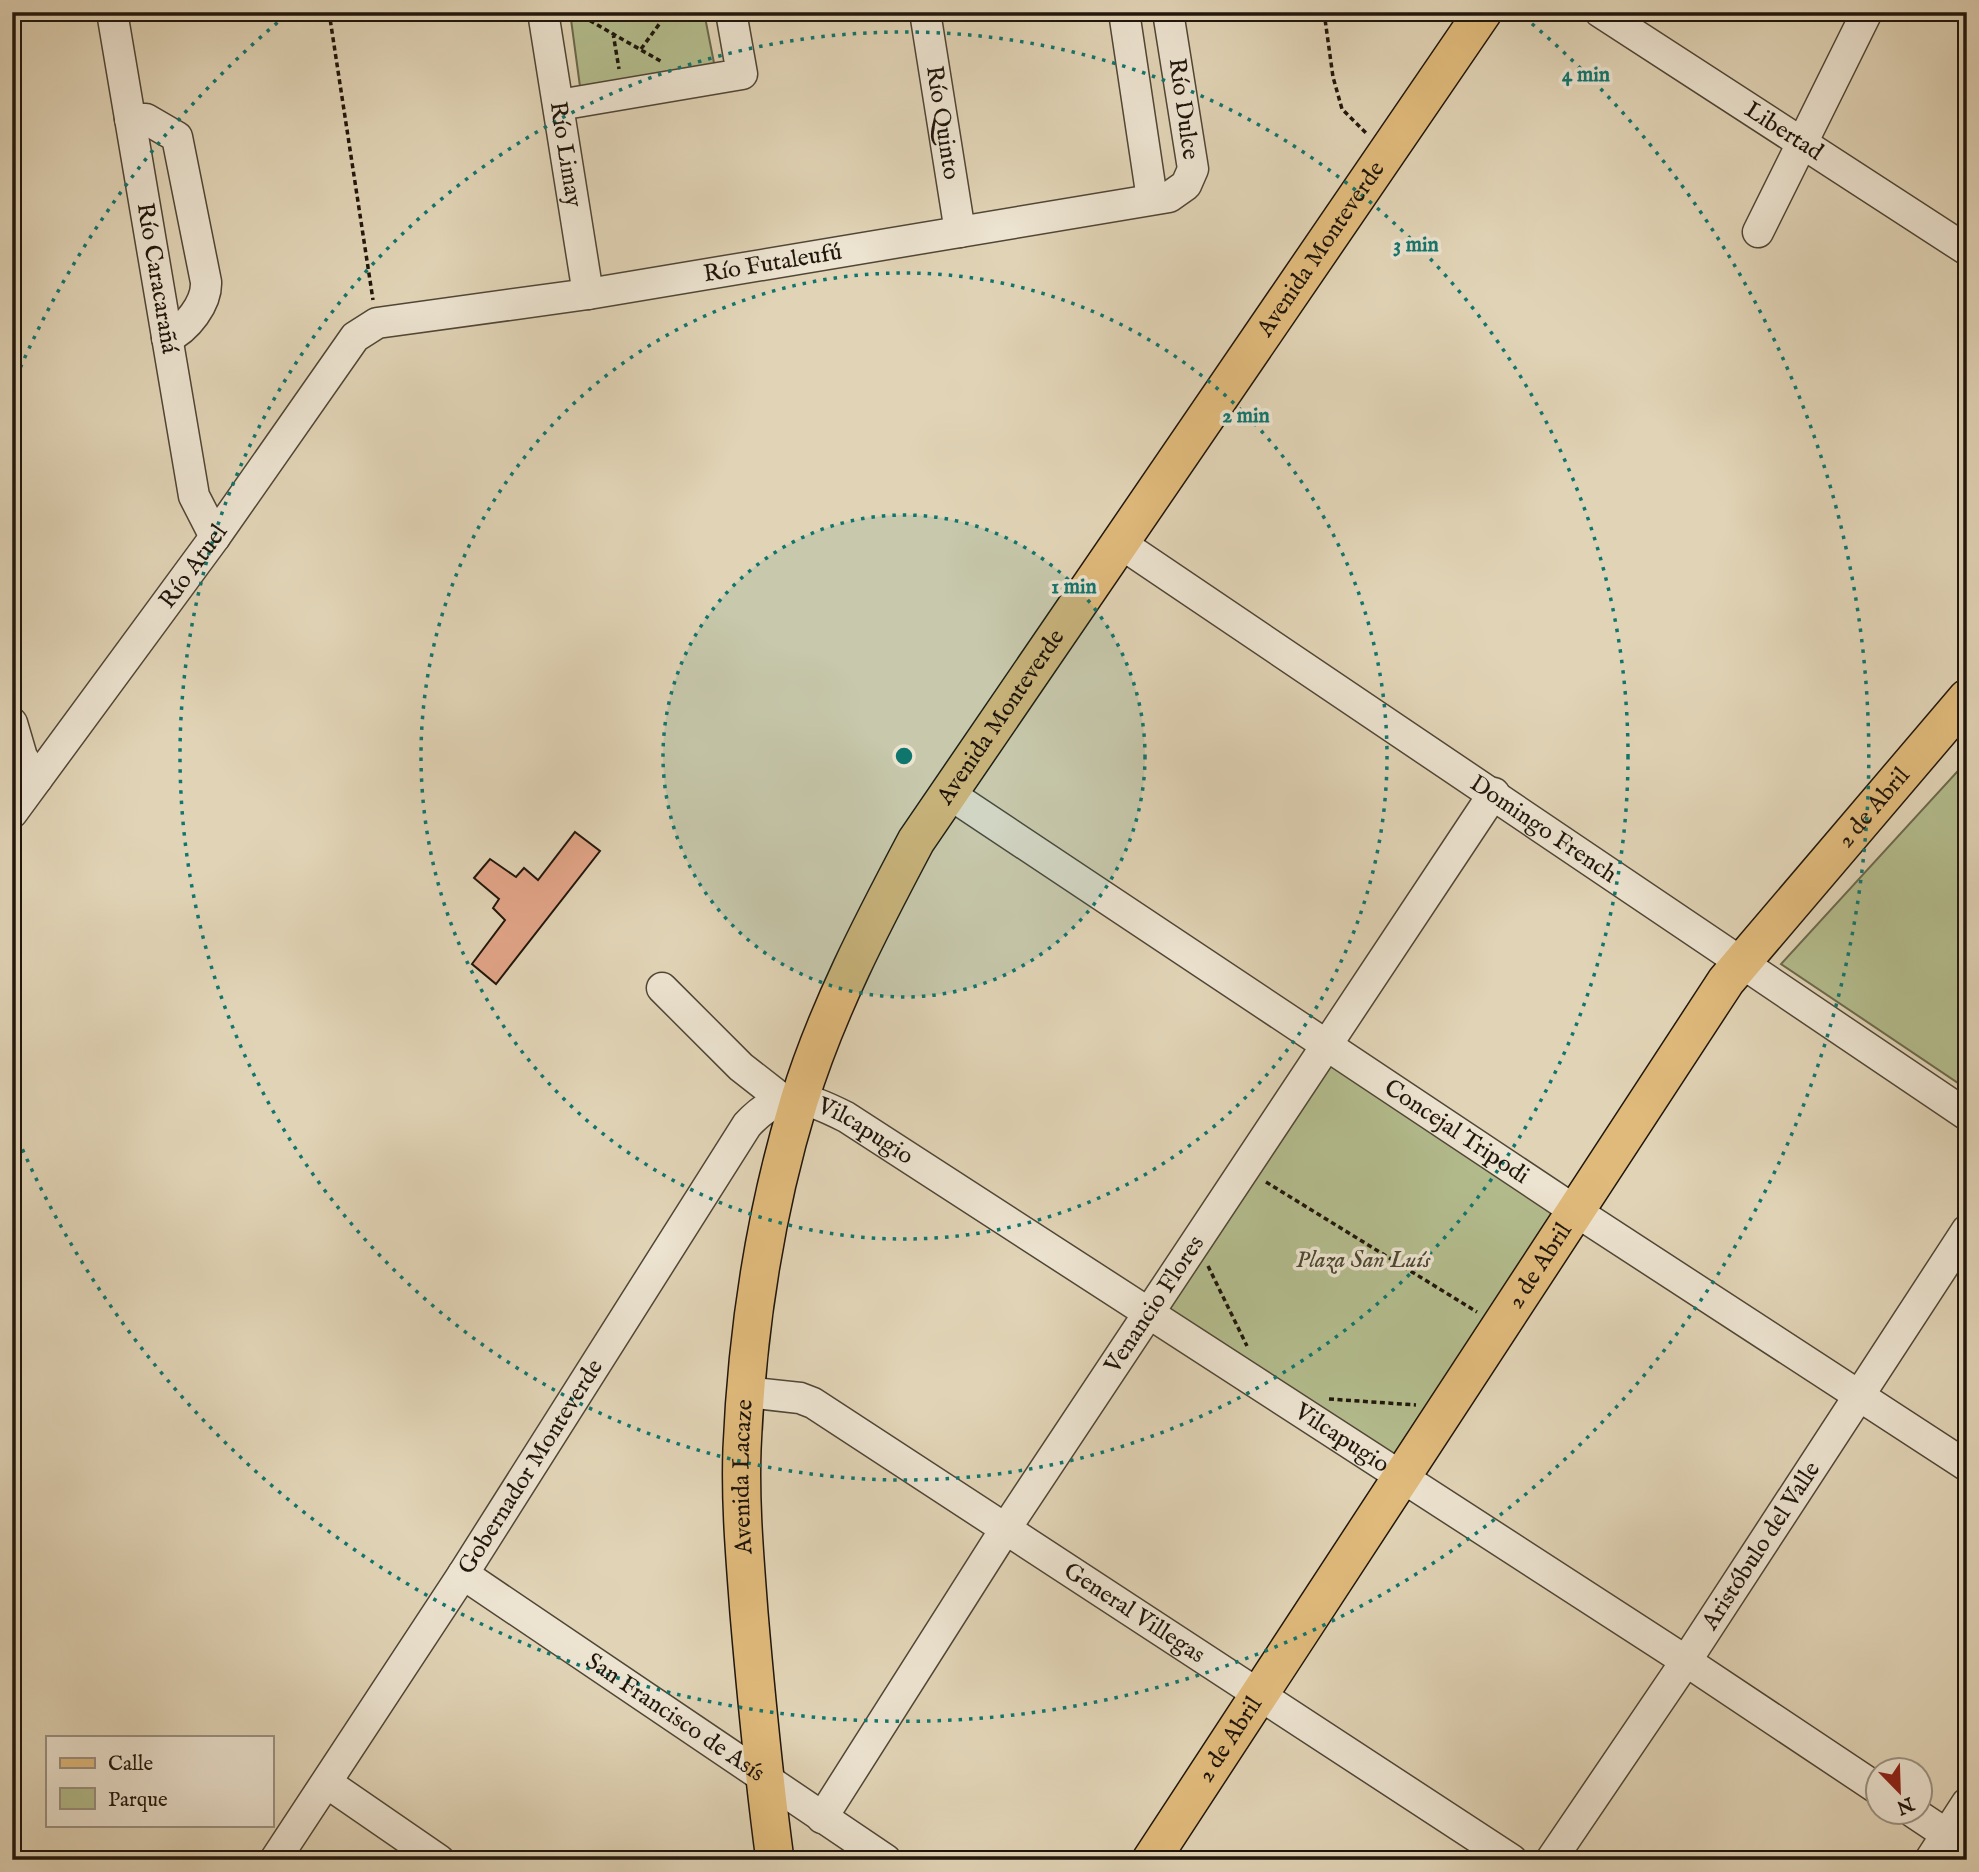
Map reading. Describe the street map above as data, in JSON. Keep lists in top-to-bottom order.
{
  "streets": {
    "main road": ["Avenida Monteverde", "2 de Abril", "Avenida Lacaze"],
    "street": [
      "Río Dulce",
      "Río Quinto",
      "Libertad",
      "Río Limay",
      "Río Futaleufú",
      "Río Caracarañá",
      "Río Atuel",
      "Domingo French",
      "Concejal Tripodi",
      "Vilcapugio",
      "Venancio Flores",
      "Gobernador Monteverde",
      "Aristóbulo del Valle",
      "General Villegas",
      "San Francisco de Asís"
    ]
  },
  "crossings": [
    ["Río Dulce", "Río Futaleufú"],
    ["Río Quinto", "Río Futaleufú"],
    ["Río Limay", "Río Futaleufú"],
    ["Avenida Monteverde", "Domingo French"],
    ["Avenida Monteverde", "Concejal Tripodi"],
    ["Avenida Monteverde", "Vilcapugio"],
    ["Avenida Monteverde", "Gobernador Monteverde"],
    ["Avenida Monteverde", "Avenida Lacaze"],
    ["Río Futaleufú", "Río Atuel"],
    ["Río Caracarañá", "Río Atuel"],
    ["2 de Abril", "Domingo French"],
    ["2 de Abril", "Concejal Tripodi"],
    ["2 de Abril", "Vilcapugio"],
    ["2 de Abril", "General Villegas"],
    ["Domingo French", "Venancio Flores"],
    ["Concejal Tripodi", "Venancio Flores"],
    ["Concejal Tripodi", "Aristóbulo del Valle"],
    ["Vilcapugio", "Venancio Flores"],
    ["Vilcapugio", "Gobernador Monteverde"],
    ["Vilcapugio", "Avenida Lacaze"],
    ["Vilcapugio", "Aristóbulo del Valle"],
    ["Venancio Flores", "General Villegas"],
    ["Venancio Flores", "San Francisco de Asís"],
    ["Gobernador Monteverde", "Avenida Lacaze"],
    ["Gobernador Monteverde", "San Francisco de Asís"],
    ["Avenida Lacaze", "General Villegas"],
    ["Avenida Lacaze", "San Francisco de Asís"]
  ],
  "parks": ["Plaza San Luís"],
  "legend": ["Calle", "Parque"],
  "north": "bottom right",
  "rings": [
    "4 min",
    "3 min",
    "2 min",
    "1 min"
  ]
}
